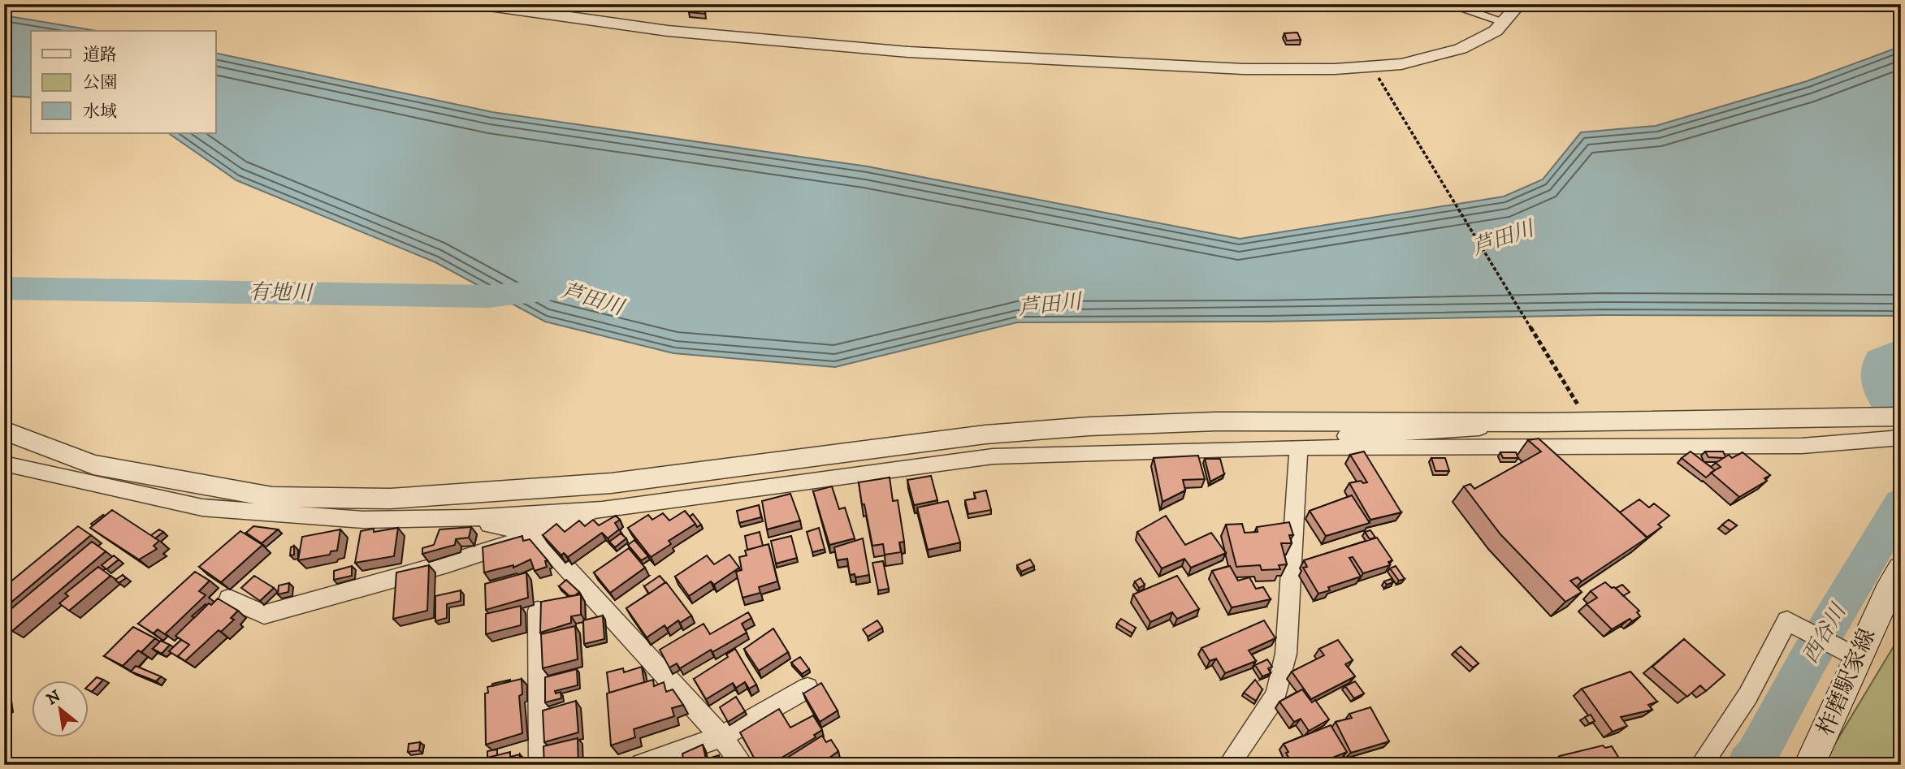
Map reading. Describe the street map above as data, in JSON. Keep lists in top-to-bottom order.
{
  "streets": {
    "main road": ["柞磨駅家線"]
  },
  "water": ["芦田川", "有地川", "西谷川"],
  "legend": ["道路", "公園", "水域"],
  "north": "top left"
}
